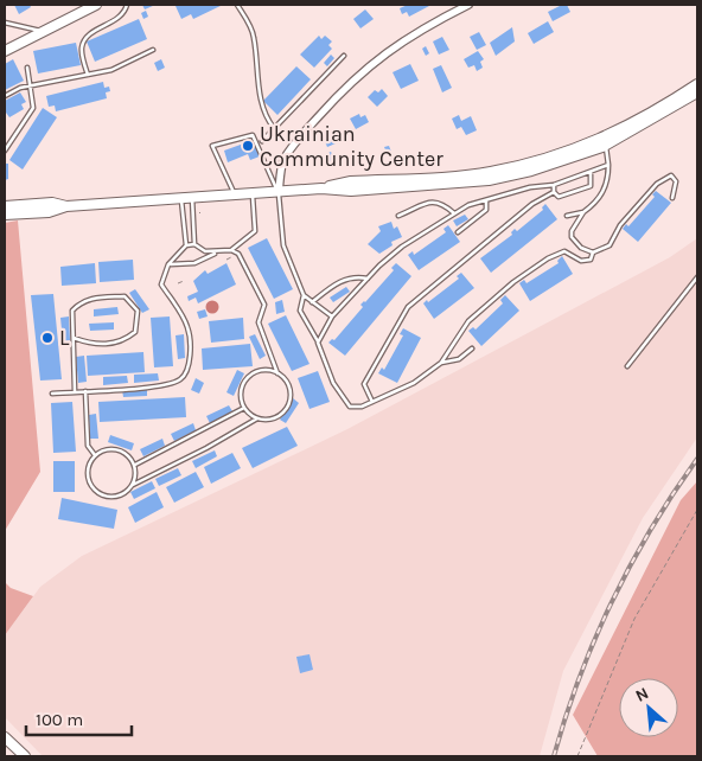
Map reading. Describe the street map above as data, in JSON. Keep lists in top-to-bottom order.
{
  "places": ["Ukrainian Community Center", "L"],
  "scale_bar": "100 m",
  "north": "top left"
}
